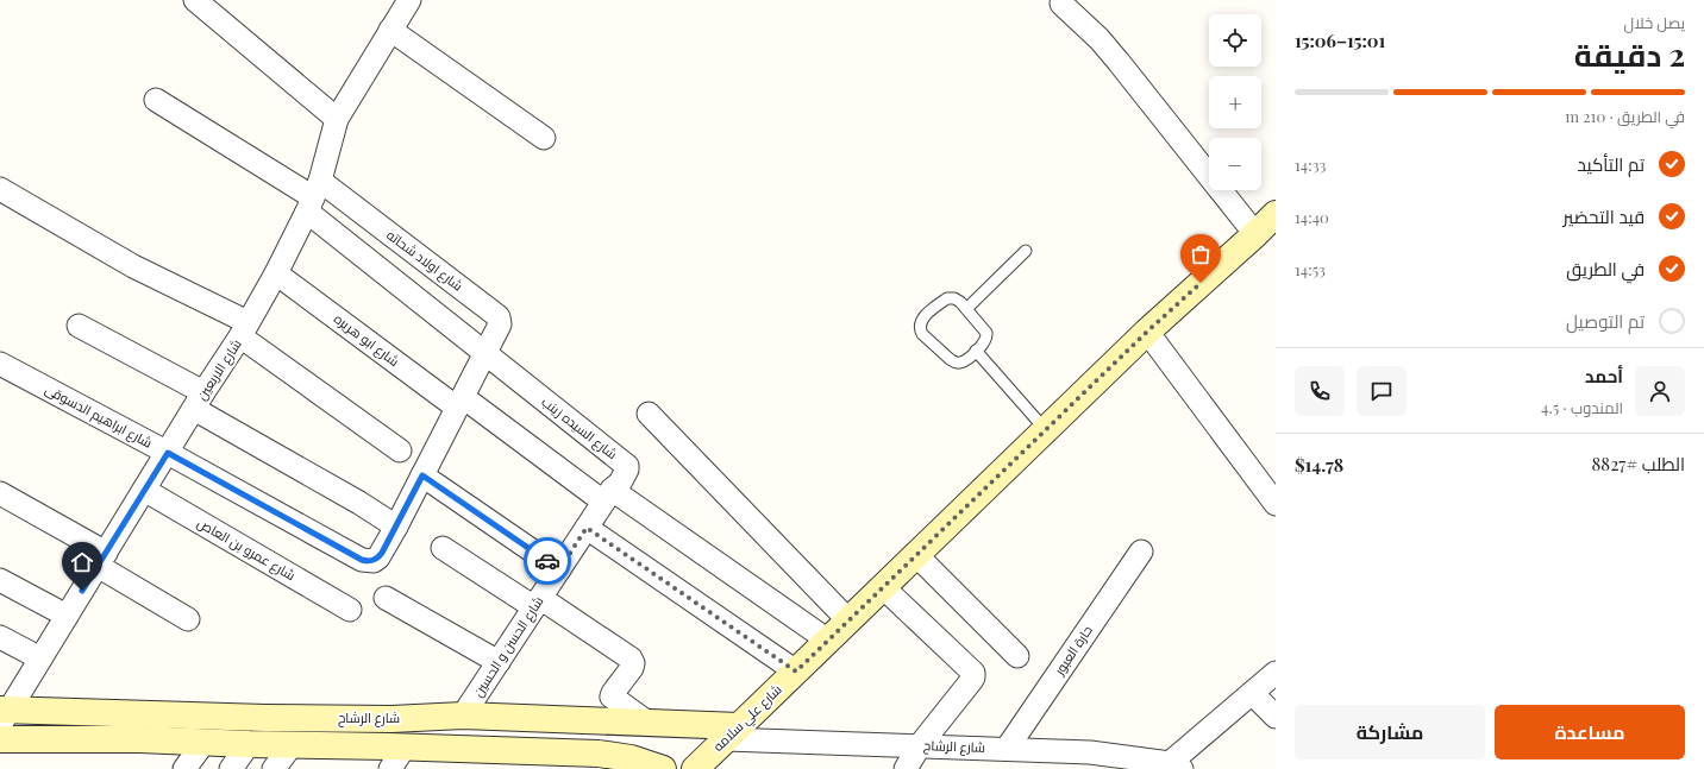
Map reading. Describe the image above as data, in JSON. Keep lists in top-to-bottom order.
{
  "streets": {
    "street": [
      "شارع اولاد شحاته",
      "شارع ابو هريره",
      "شارع الاربعين",
      "شارع ابراهيم الدسوقى",
      "شارع السيده زينب",
      "شارع عمرو بن العاص",
      "شارع الحسن و الحسين",
      "حارة العبور",
      "شارع الرشاح",
      "شارع علي سلامه"
    ]
  },
  "crossings": [
    ["شارع اولاد شحاته", "شارع ابو هريره"],
    ["شارع اولاد شحاته", "شارع الاربعين"],
    ["شارع اولاد شحاته", "شارع ابراهيم الدسوقى"],
    ["شارع اولاد شحاته", "شارع السيده زينب"],
    ["شارع ابو هريره", "شارع الاربعين"],
    ["شارع ابو هريره", "شارع الحسن و الحسين"],
    ["شارع الاربعين", "شارع ابراهيم الدسوقى"],
    ["شارع الاربعين", "شارع السيده زينب"],
    ["شارع الاربعين", "شارع عمرو بن العاص"],
    ["شارع الاربعين", "شارع الرشاح"],
    ["شارع السيده زينب", "شارع الحسن و الحسين"],
    ["شارع الحسن و الحسين", "شارع الرشاح"],
    ["حارة العبور", "شارع الرشاح"],
    ["شارع الرشاح", "شارع علي سلامه"]
  ],
  "page": {
    "heading": ["2 دقيقة", "يصل خلال", "15:01–15:06"],
    "panel": [
      "أحمد",
      "المندوب · 4.5",
      "الطلب #8827",
      "$14.78"
    ],
    "map_buttons": ["+", "−"],
    "bar": "في الطريق · 210 m",
    "list": [
      ["تم التأكيد", "14:33"],
      ["قيد التحضير", "14:40"],
      ["في الطريق", "14:53"],
      "تم التوصيل"
    ],
    "buttons": ["مساعدة", "مشاركة"]
  }
}
